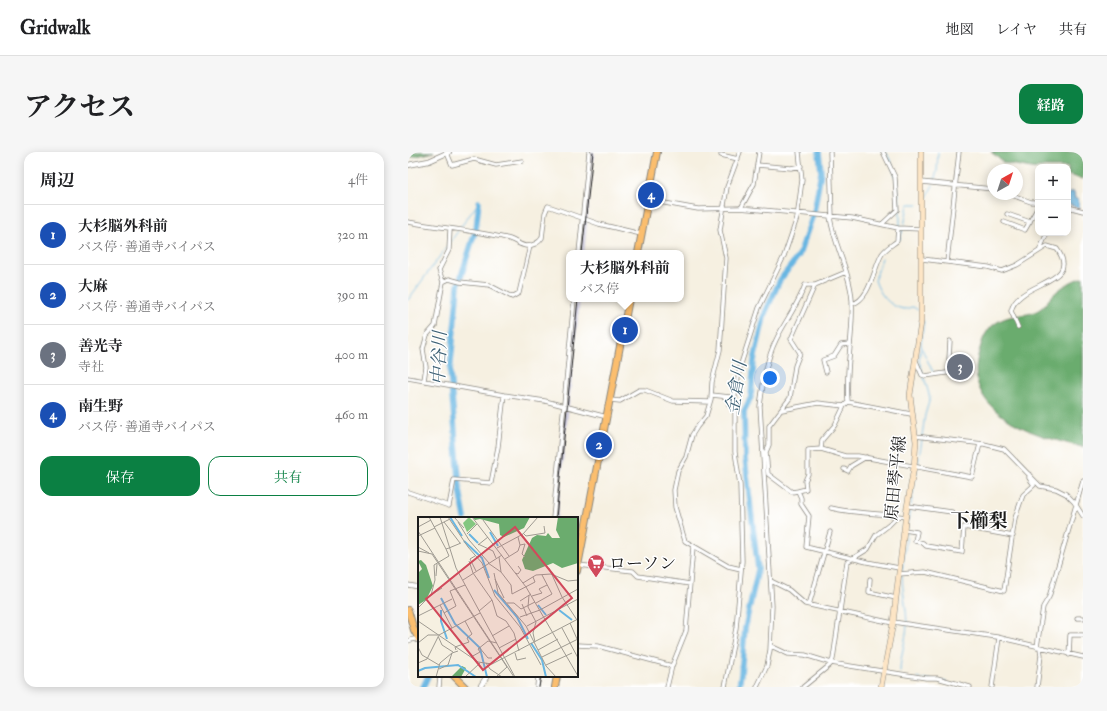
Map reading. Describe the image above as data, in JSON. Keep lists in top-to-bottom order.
{
  "streets": {
    "main road": ["原田琴平線"]
  },
  "districts": ["下櫛梨"],
  "water": ["中谷川", "金倉川"],
  "places": {
    "supermarket": ["ローソン"]
  },
  "north": "top right",
  "page": {
    "header": "Gridwalk",
    "nav": ["地図", "レイヤ", "共有"],
    "title": "アクセス",
    "buttons": [
      "経路",
      ["保存", "共有"]
    ],
    "heading": ["周辺", "4件"],
    "map_buttons": ["+", "−"],
    "pins": [
      "4",
      "1",
      "3",
      "2"
    ],
    "list": [
      {
        "mark": "1",
        "name": "大杉脳外科前",
        "note": "バス停 · 善通寺バイパス",
        "value": "320 m"
      },
      {
        "mark": "2",
        "name": "大麻",
        "note": "バス停 · 善通寺バイパス",
        "value": "390 m"
      },
      {
        "mark": "3",
        "name": "善光寺",
        "note": "寺社",
        "value": "400 m"
      },
      {
        "mark": "4",
        "name": "南生野",
        "note": "バス停 · 善通寺バイパス",
        "value": "460 m"
      }
    ],
    "popup": ["大杉脳外科前", "バス停"]
  }
}
